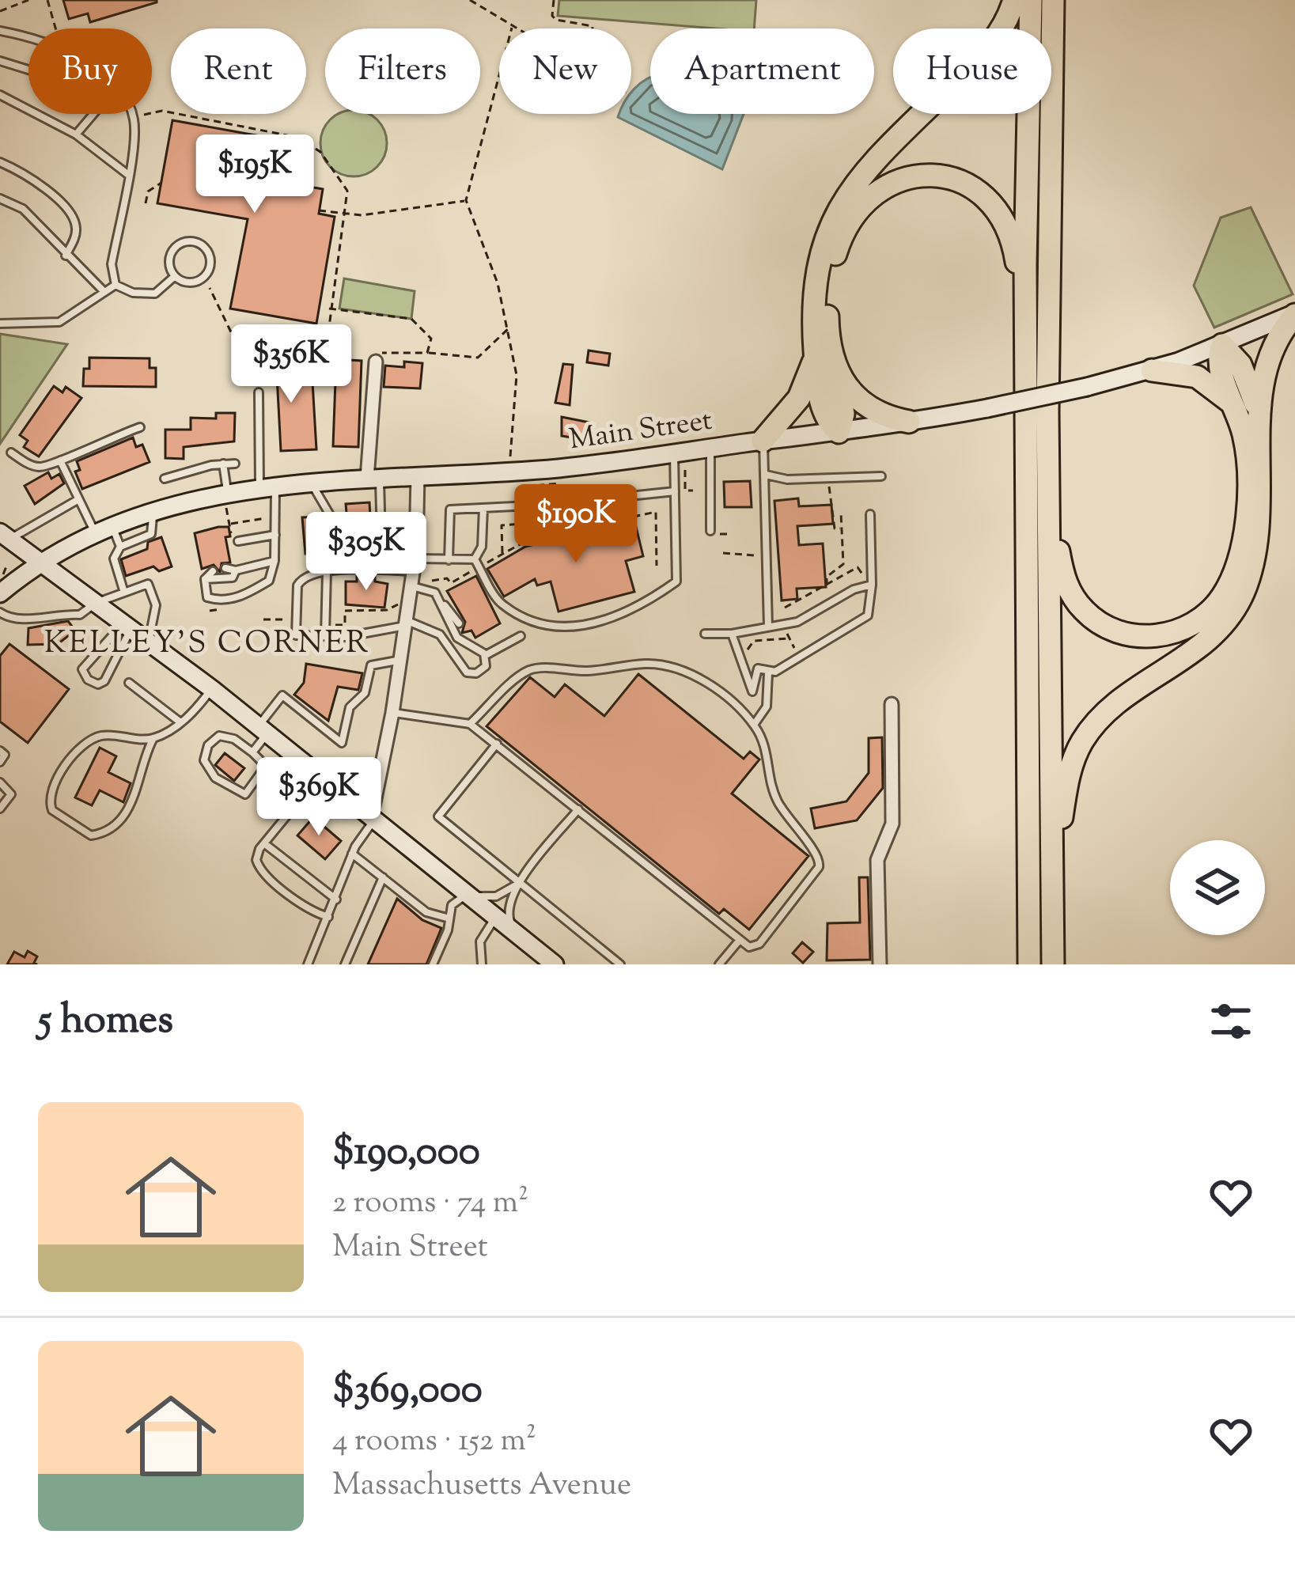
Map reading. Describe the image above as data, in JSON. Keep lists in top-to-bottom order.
{
  "streets": {
    "main road": ["Main Street"]
  },
  "districts": ["KELLEY'S CORNER"],
  "page": {
    "chip": [
      "Buy",
      "Rent",
      "Filters",
      "New",
      "Apartment",
      "House"
    ],
    "price": [
      "$195K",
      "$356K",
      "$190K",
      "$305K",
      "$369K"
    ],
    "heading": "5 homes",
    "list": [
      {
        "name": "$190,000",
        "note": "2 rooms · 74 m² · Main Street"
      },
      {
        "name": "$369,000",
        "note": "4 rooms · 152 m² · Massachusetts Avenue"
      }
    ]
  }
}
